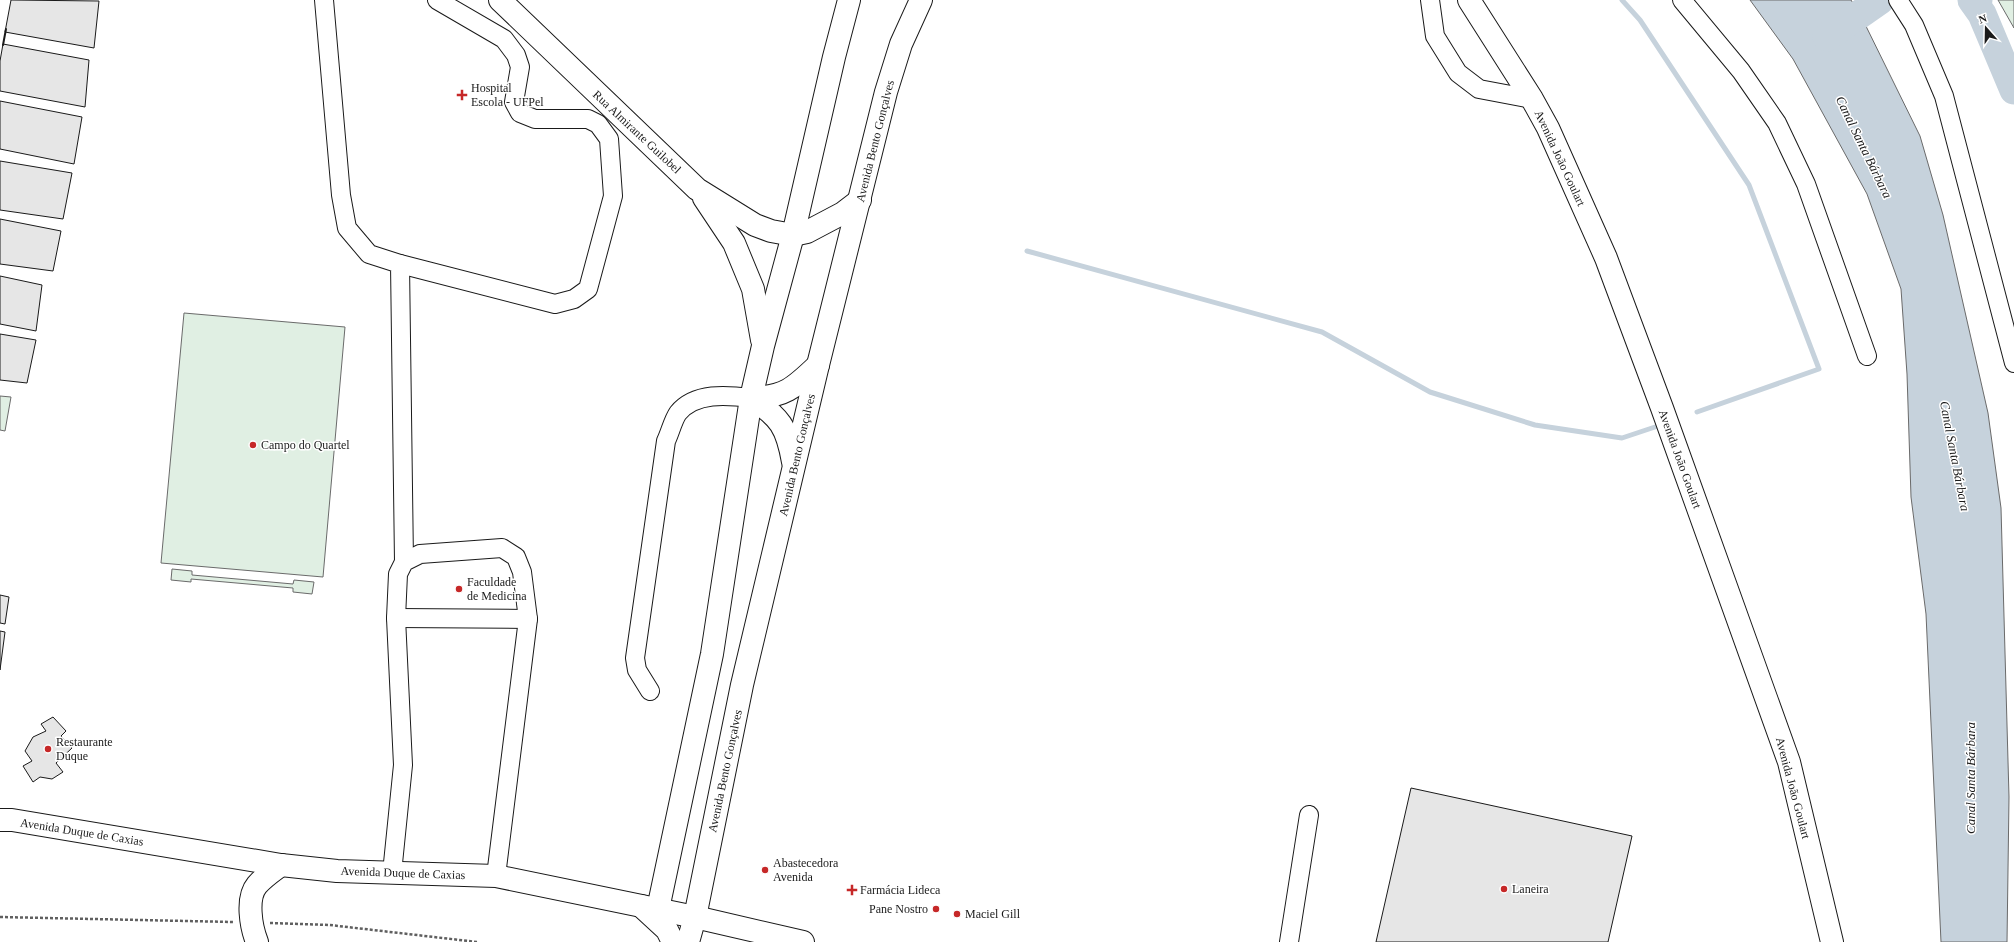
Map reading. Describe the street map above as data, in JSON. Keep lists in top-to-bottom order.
{
  "streets": {
    "main road": [
      "Rua Almirante Guilobel",
      "Avenida Bento Gonçalves",
      "Avenida João Goulart",
      "Avenida Duque de Caxias"
    ]
  },
  "crossings": [
    ["Avenida Bento Gonçalves", "Avenida Duque de Caxias"]
  ],
  "water": ["Canal Santa Bárbara"],
  "places": {
    "health": ["Hospital Escola - UFPel", "Farmácia Lideca"],
    "other": [
      "Campo do Quartel",
      "Faculdade de Medicina",
      "Restaurante Duque",
      "Abastecedora Avenida",
      "Laneira",
      "Pane Nostro",
      "Maciel Gill"
    ]
  },
  "north": "top"
}
